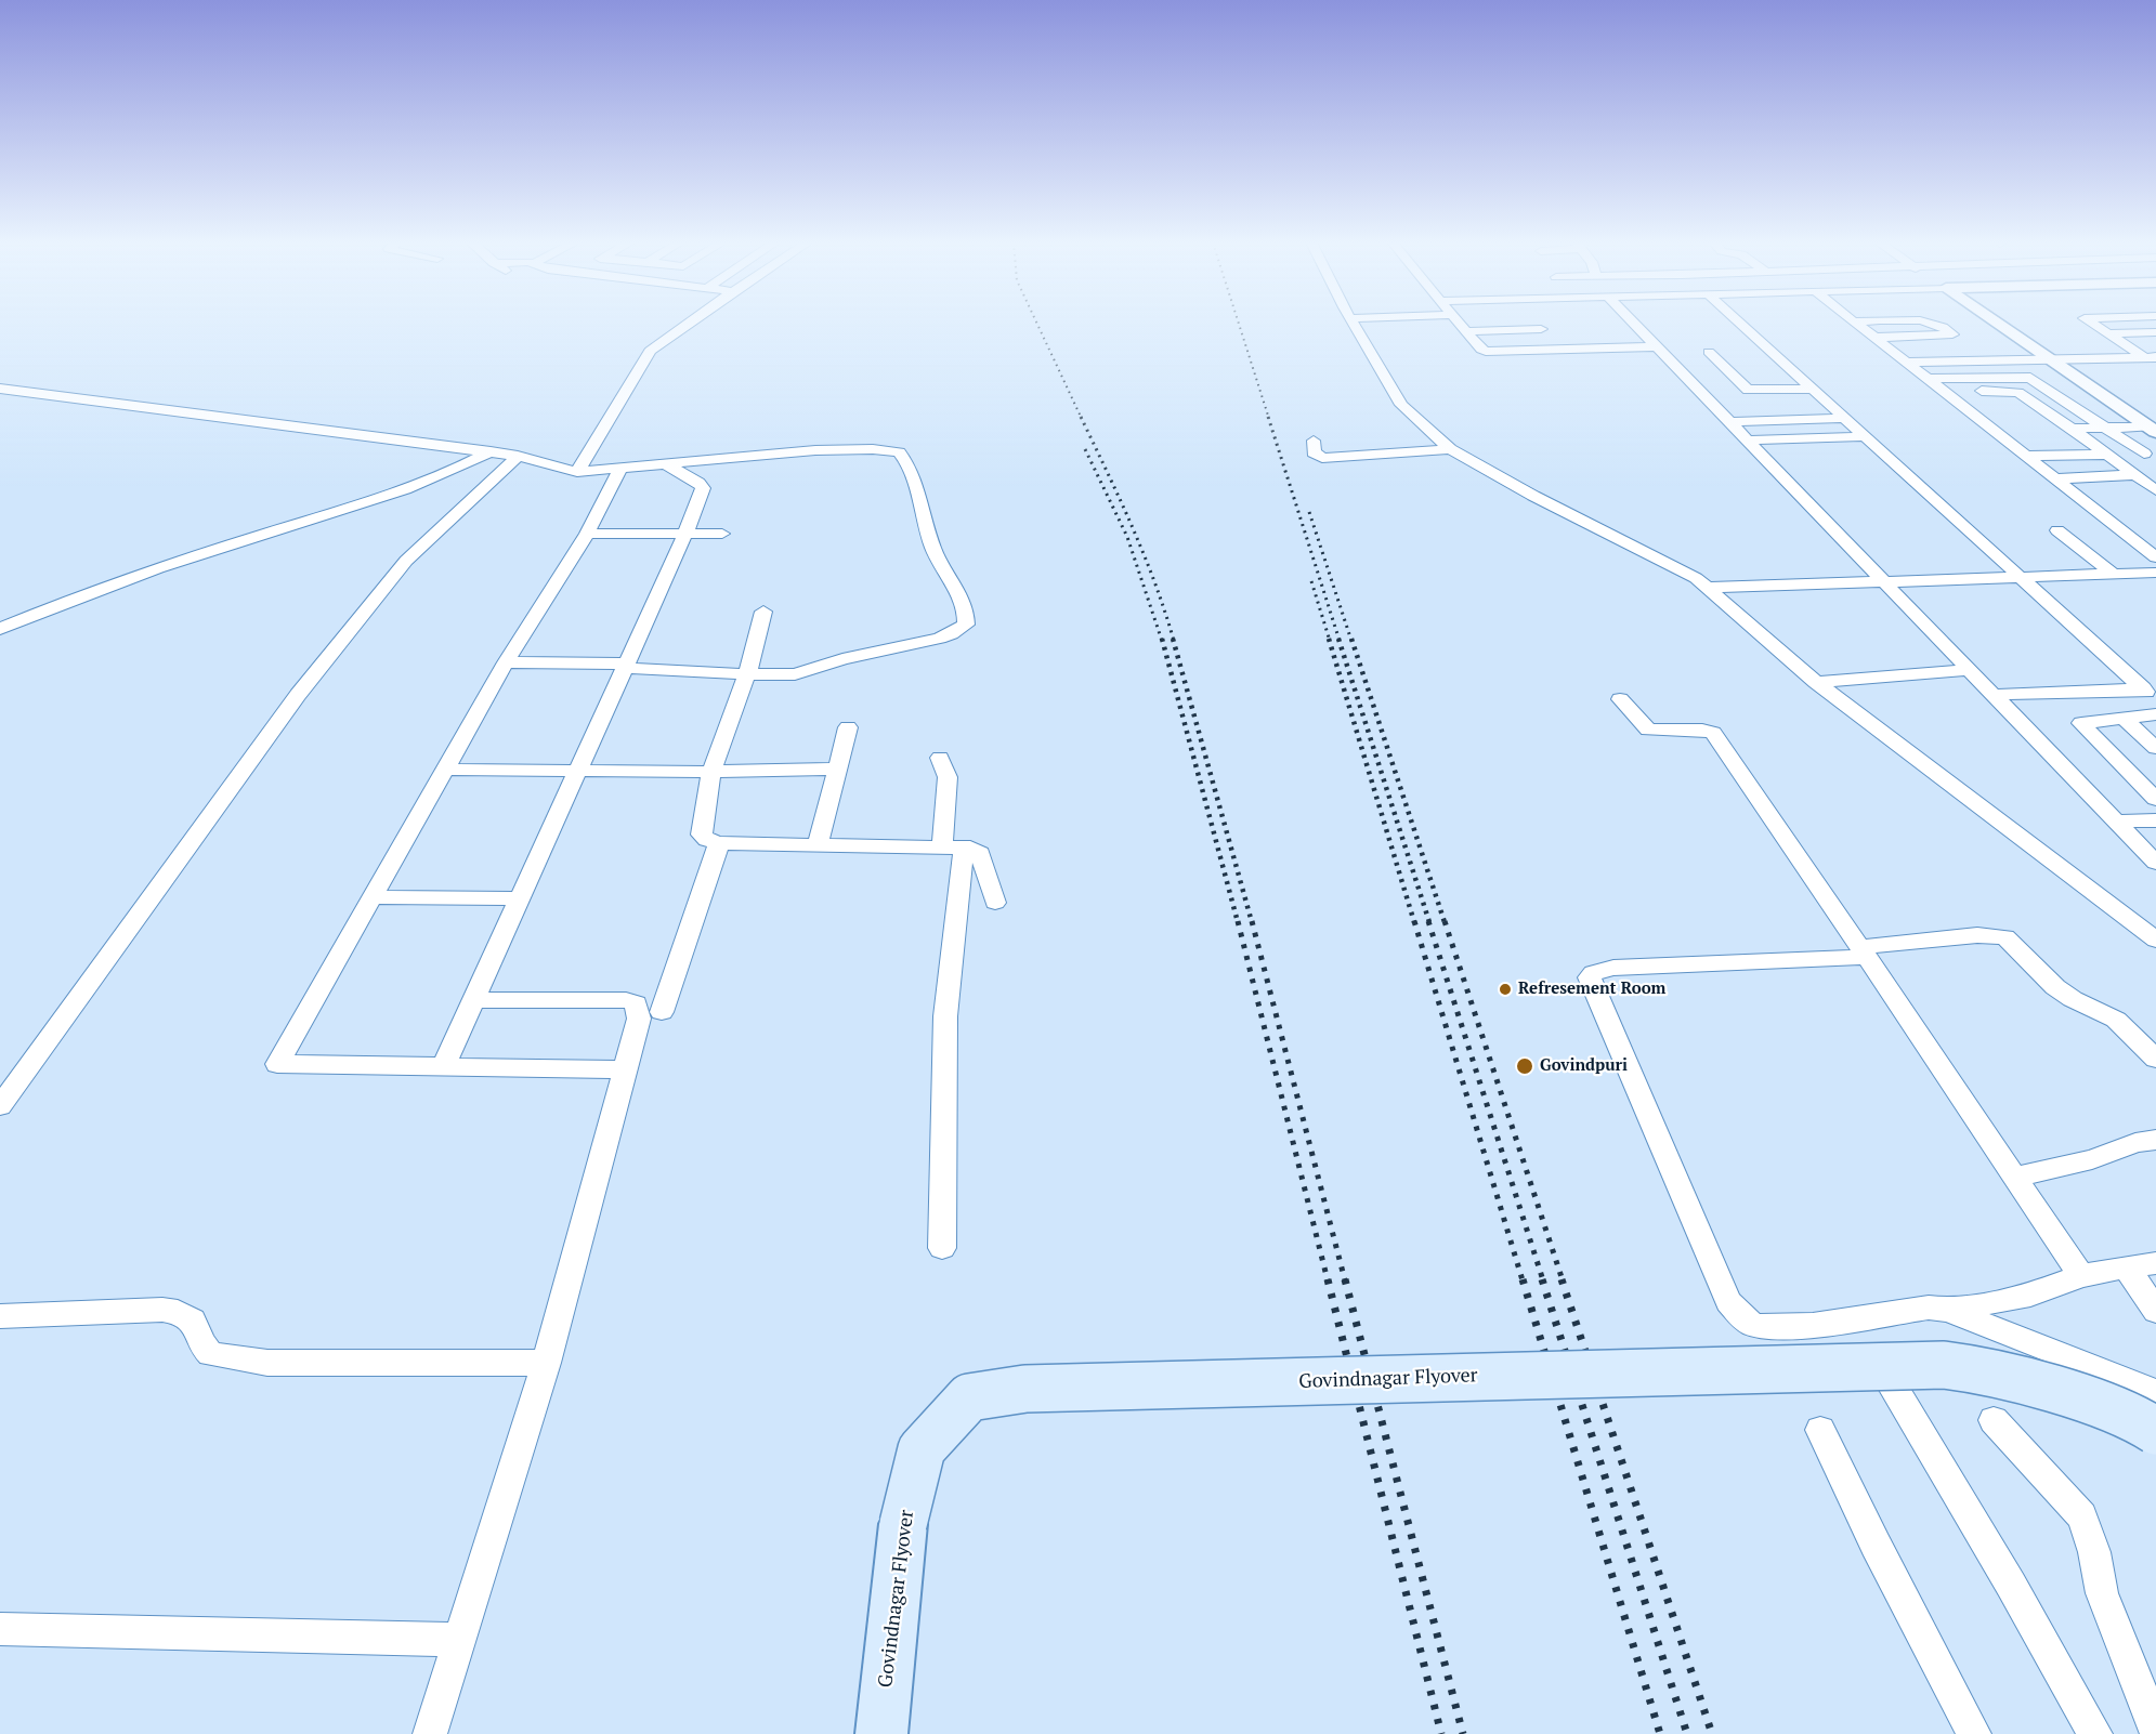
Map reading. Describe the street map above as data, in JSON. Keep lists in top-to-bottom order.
{
  "streets": {
    "main road": ["Govindnagar Flyover"]
  },
  "places": ["Refresement Room", "Govindpuri"]
}
